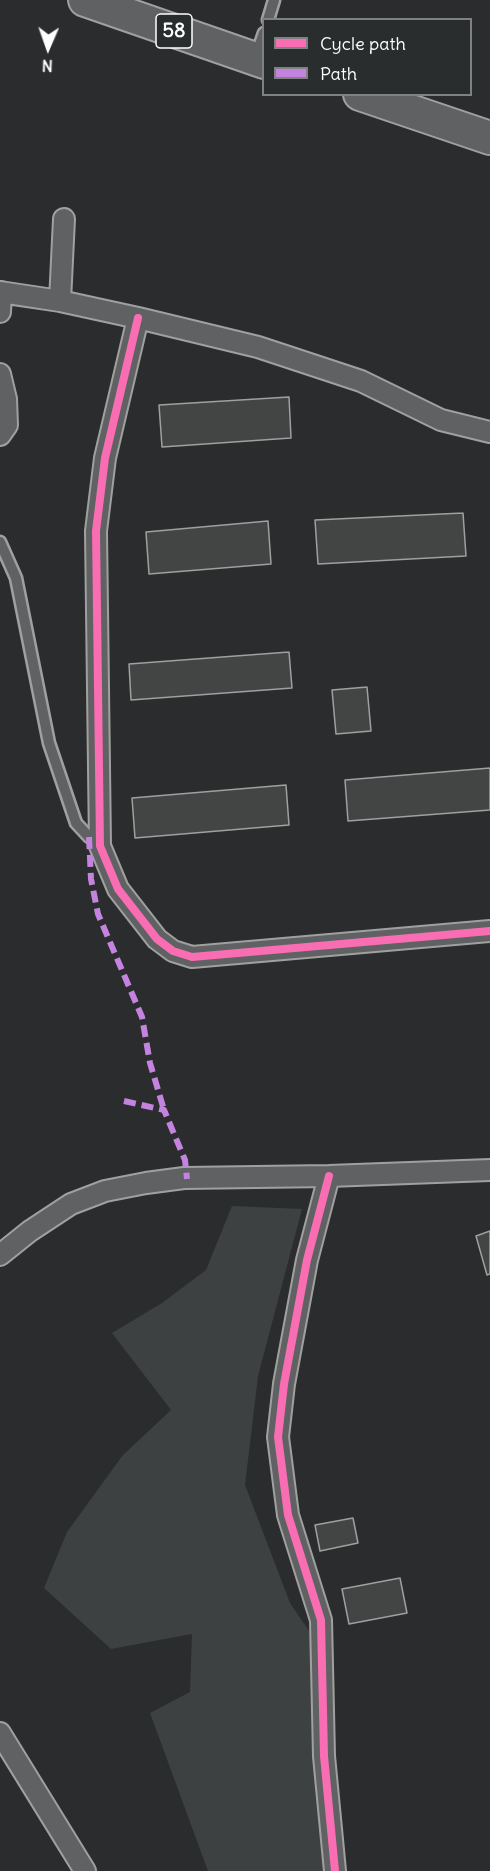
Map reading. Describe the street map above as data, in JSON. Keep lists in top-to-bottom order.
{
  "streets": {
    "main road": ["58"]
  },
  "legend": ["Cycle path", "Path"],
  "north": "bottom"
}
